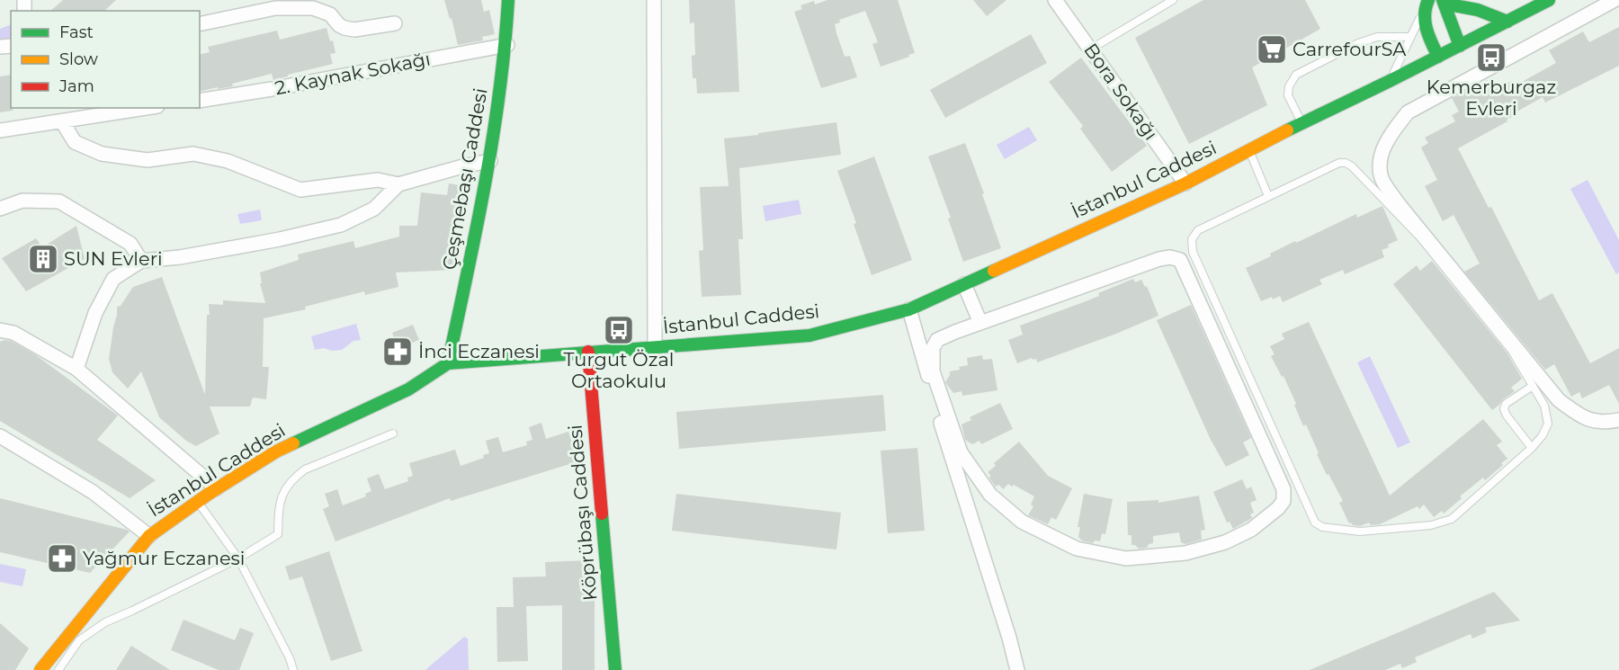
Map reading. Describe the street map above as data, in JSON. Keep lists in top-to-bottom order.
{
  "streets": {
    "main road": ["Çeşmebaşı Caddesi", "İstanbul Caddesi", "Köprübaşı Caddesi"],
    "street": ["2. Kaynak Sokağı", "Bora Sokağı"]
  },
  "crossings": [
    ["2. Kaynak Sokağı", "Çeşmebaşı Caddesi"],
    ["Bora Sokağı", "İstanbul Caddesi"],
    ["Çeşmebaşı Caddesi", "İstanbul Caddesi"],
    ["İstanbul Caddesi", "Köprübaşı Caddesi"]
  ],
  "places": {
    "supermarket": ["CarrefourSA"],
    "bus stop": ["Kemerburgaz Evleri", "Turgut Özal Ortaokulu"],
    "building": ["SUN Evleri"],
    "pharmacy": ["İnci Eczanesi", "Yağmur Eczanesi"]
  },
  "legend": ["Fast", "Slow", "Jam"]
}
